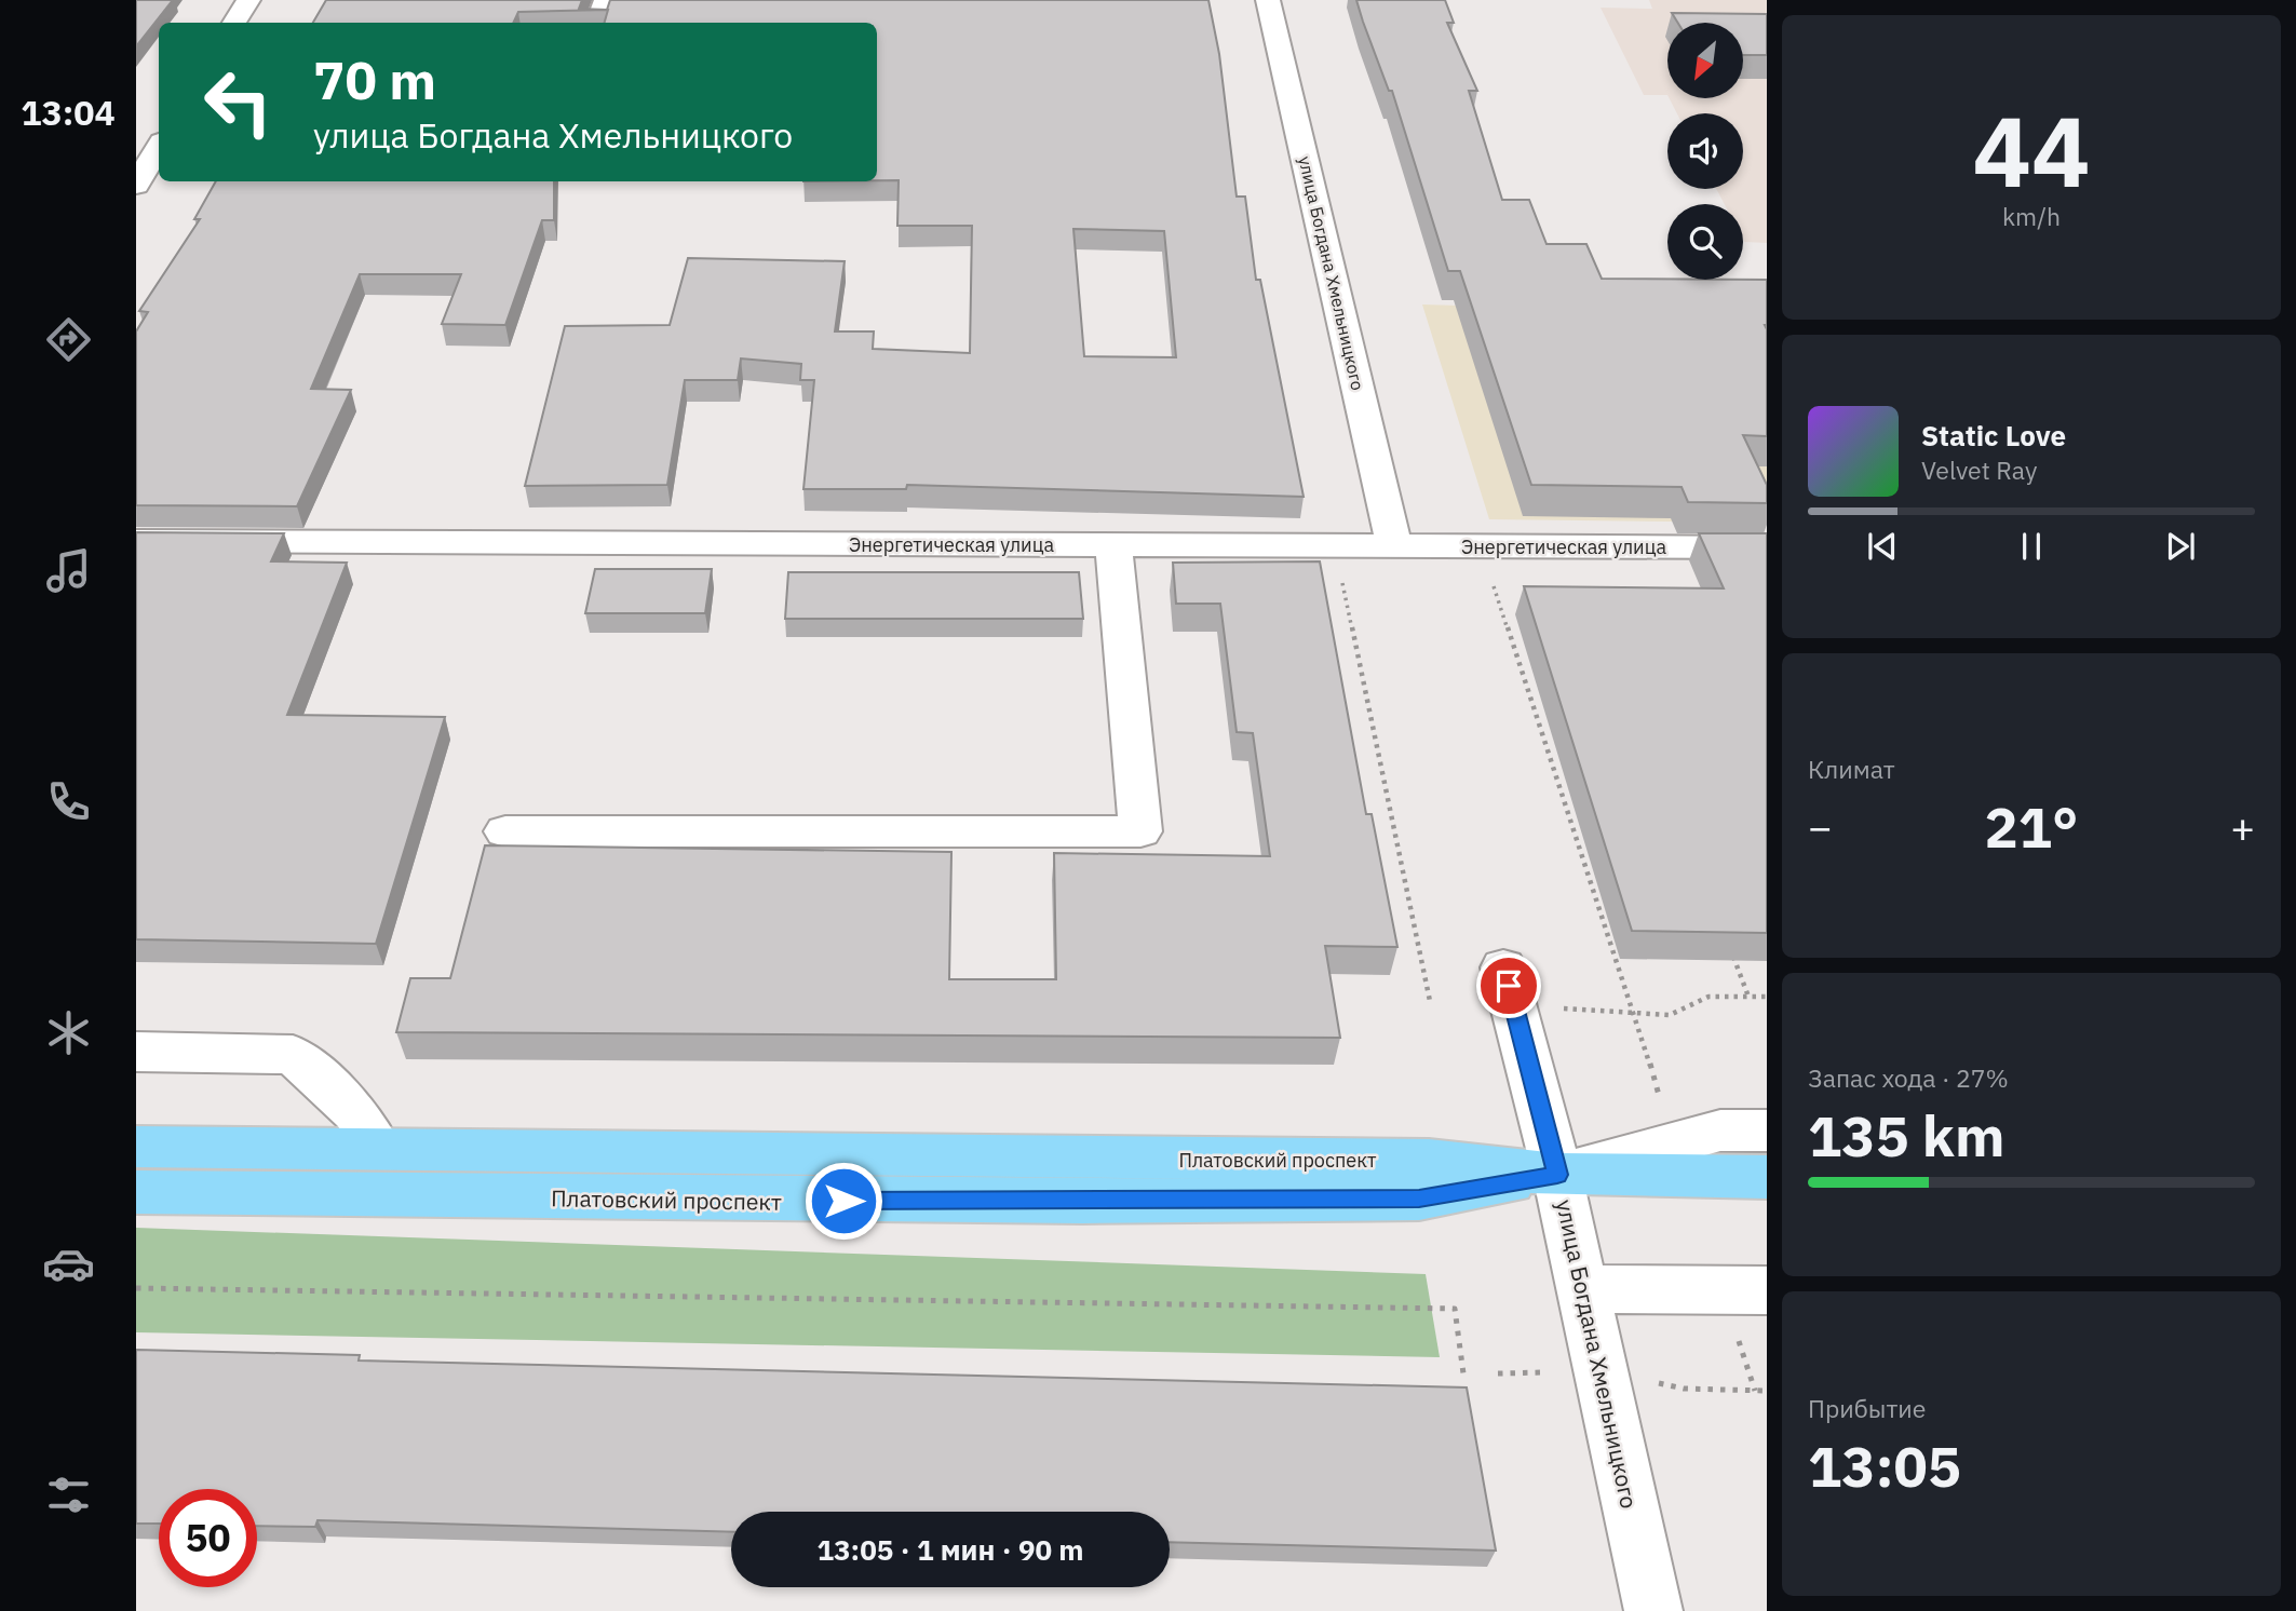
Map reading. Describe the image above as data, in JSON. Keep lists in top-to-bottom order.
{
  "streets": {
    "main road": ["Платовский проспект"],
    "street": ["улица Богдана Хмельницкого", "Энергетическая улица"]
  },
  "crossings": [
    ["улица Богдана Хмельницкого", "Энергетическая улица"],
    ["улица Богдана Хмельницкого", "Платовский проспект"]
  ],
  "north": "bottom left",
  "page": {
    "tabs": "13:04",
    "tile": [
      ["44", "km/h"],
      "Климат",
      ["Запас хода · 27%", "135 km"],
      ["Прибытие", "13:05"]
    ],
    "turn": ["70 m", "улица Богдана Хмельницкого"],
    "song": ["Static Love", "Velvet Ray"],
    "heat": ["−", "21°", "+"],
    "limit": "50",
    "trip": "13:05 · 1 мин · 90 m"
  }
}
